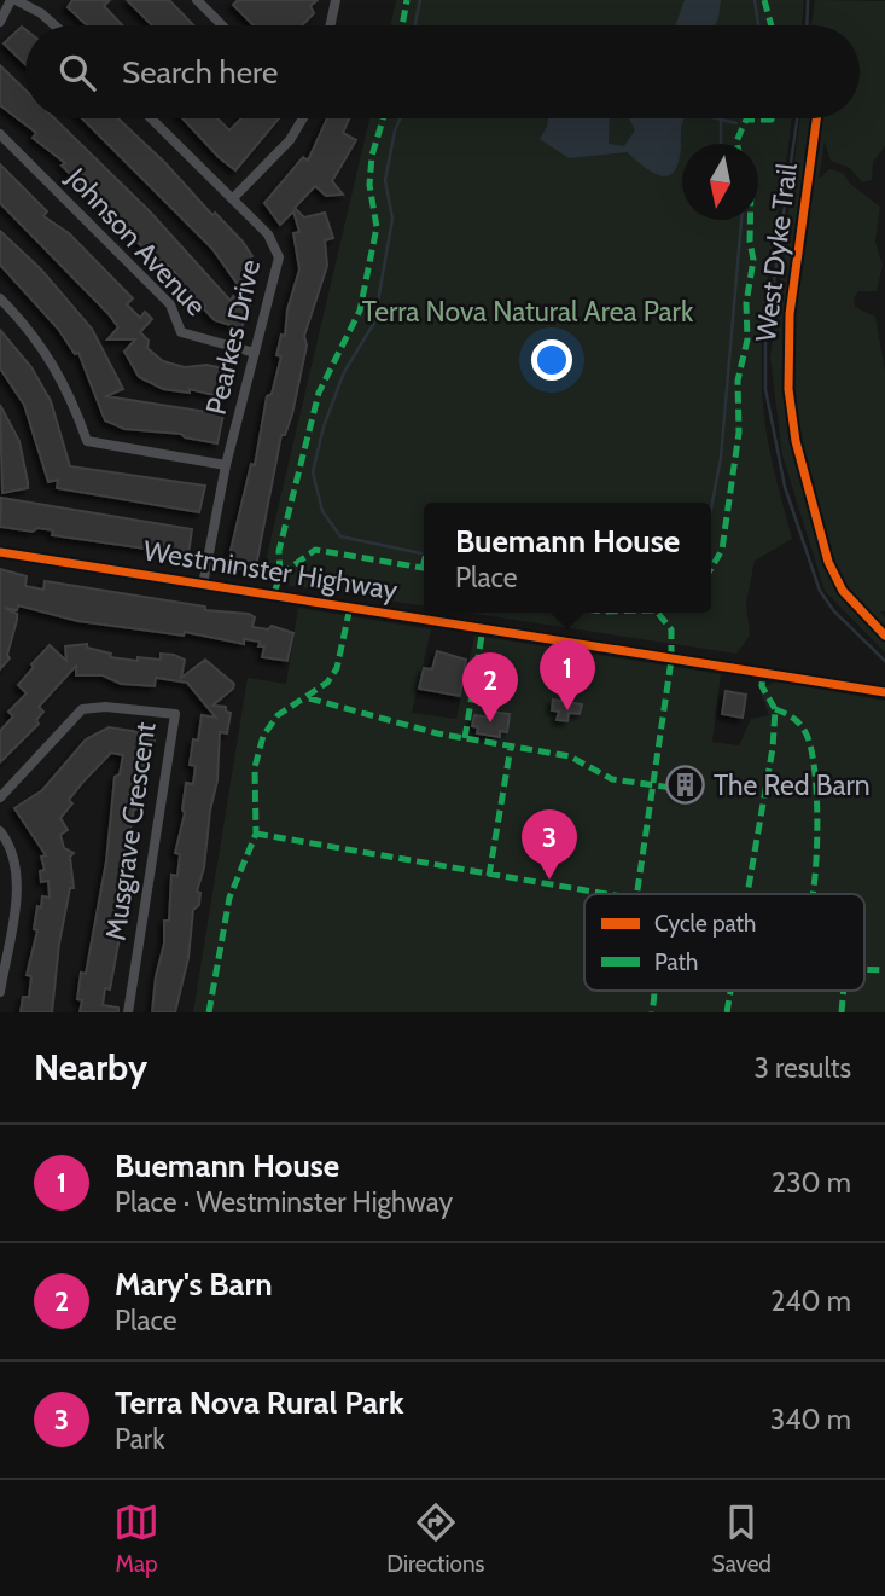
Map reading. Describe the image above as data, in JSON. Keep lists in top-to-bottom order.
{
  "streets": {
    "street": [
      "Johnson Avenue",
      "Pearkes Drive",
      "Westminster Highway",
      "Musgrave Crescent"
    ],
    "cycle path": ["West Dyke Trail"]
  },
  "crossings": [
    ["Johnson Avenue", "Pearkes Drive"],
    ["Pearkes Drive", "Westminster Highway"]
  ],
  "parks": ["Terra Nova Natural Area Park"],
  "places": {
    "building": ["The Red Barn"]
  },
  "legend": ["Cycle path", "Path"],
  "north": "bottom",
  "page": {
    "search": "Search here",
    "popup": ["Buemann House", "Place"],
    "pins": ["1", "2", "3"],
    "heading": ["Nearby", "3 results"],
    "list": [
      {
        "mark": "1",
        "name": "Buemann House",
        "note": "Place · Westminster Highway",
        "value": "230 m"
      },
      {
        "mark": "2",
        "name": "Mary's Barn",
        "note": "Place",
        "value": "240 m"
      },
      {
        "mark": "3",
        "name": "Terra Nova Rural Park",
        "note": "Park",
        "value": "340 m"
      }
    ],
    "nav": ["Map", "Directions", "Saved"]
  }
}
